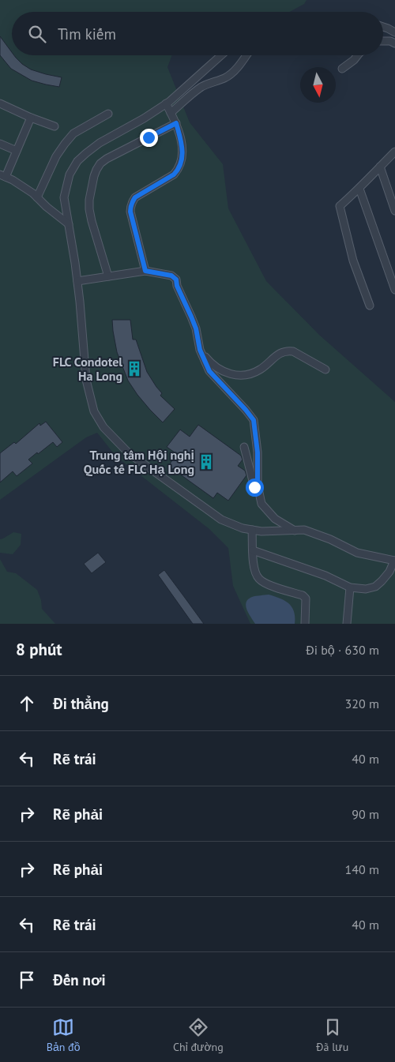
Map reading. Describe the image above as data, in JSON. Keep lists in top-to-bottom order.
{
  "places": {
    "building": ["FLC Condotel Ha Long", "Trung tâm Hội nghị Quốc tế FLC Hạ Long"]
  },
  "north": "bottom",
  "page": {
    "search": "Tìm kiếm",
    "heading": ["8 phút", "Đi bộ · 630 m"],
    "list": [
      ["Đi thẳng", "320 m"],
      ["Rẽ trái", "40 m"],
      ["Rẽ phải", "90 m"],
      ["Rẽ phải", "140 m"],
      ["Rẽ trái", "40 m"],
      "Đến nơi"
    ],
    "nav": ["Bản đồ", "Chỉ đường", "Đã lưu"]
  }
}
